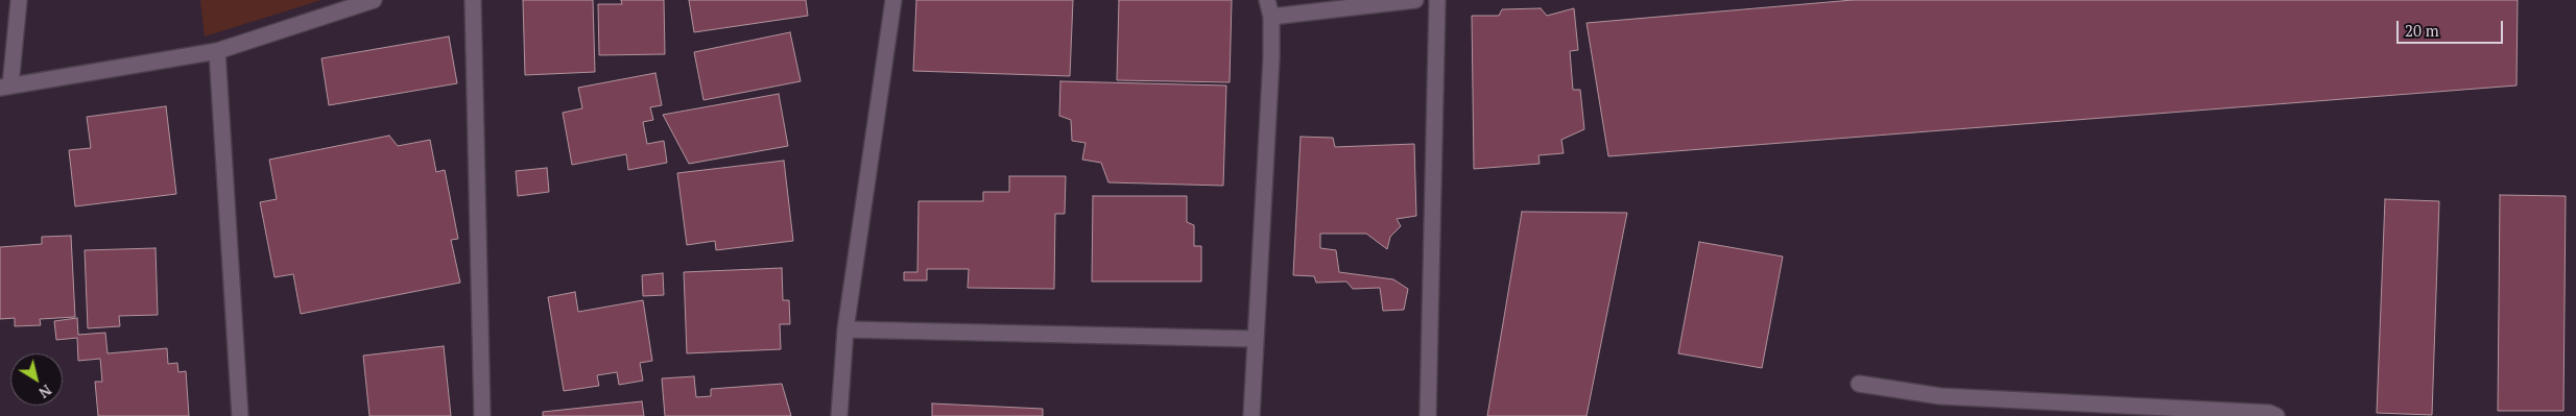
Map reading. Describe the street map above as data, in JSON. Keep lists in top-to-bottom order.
{
  "scale_bar": "20 m",
  "north": "bottom right"
}
